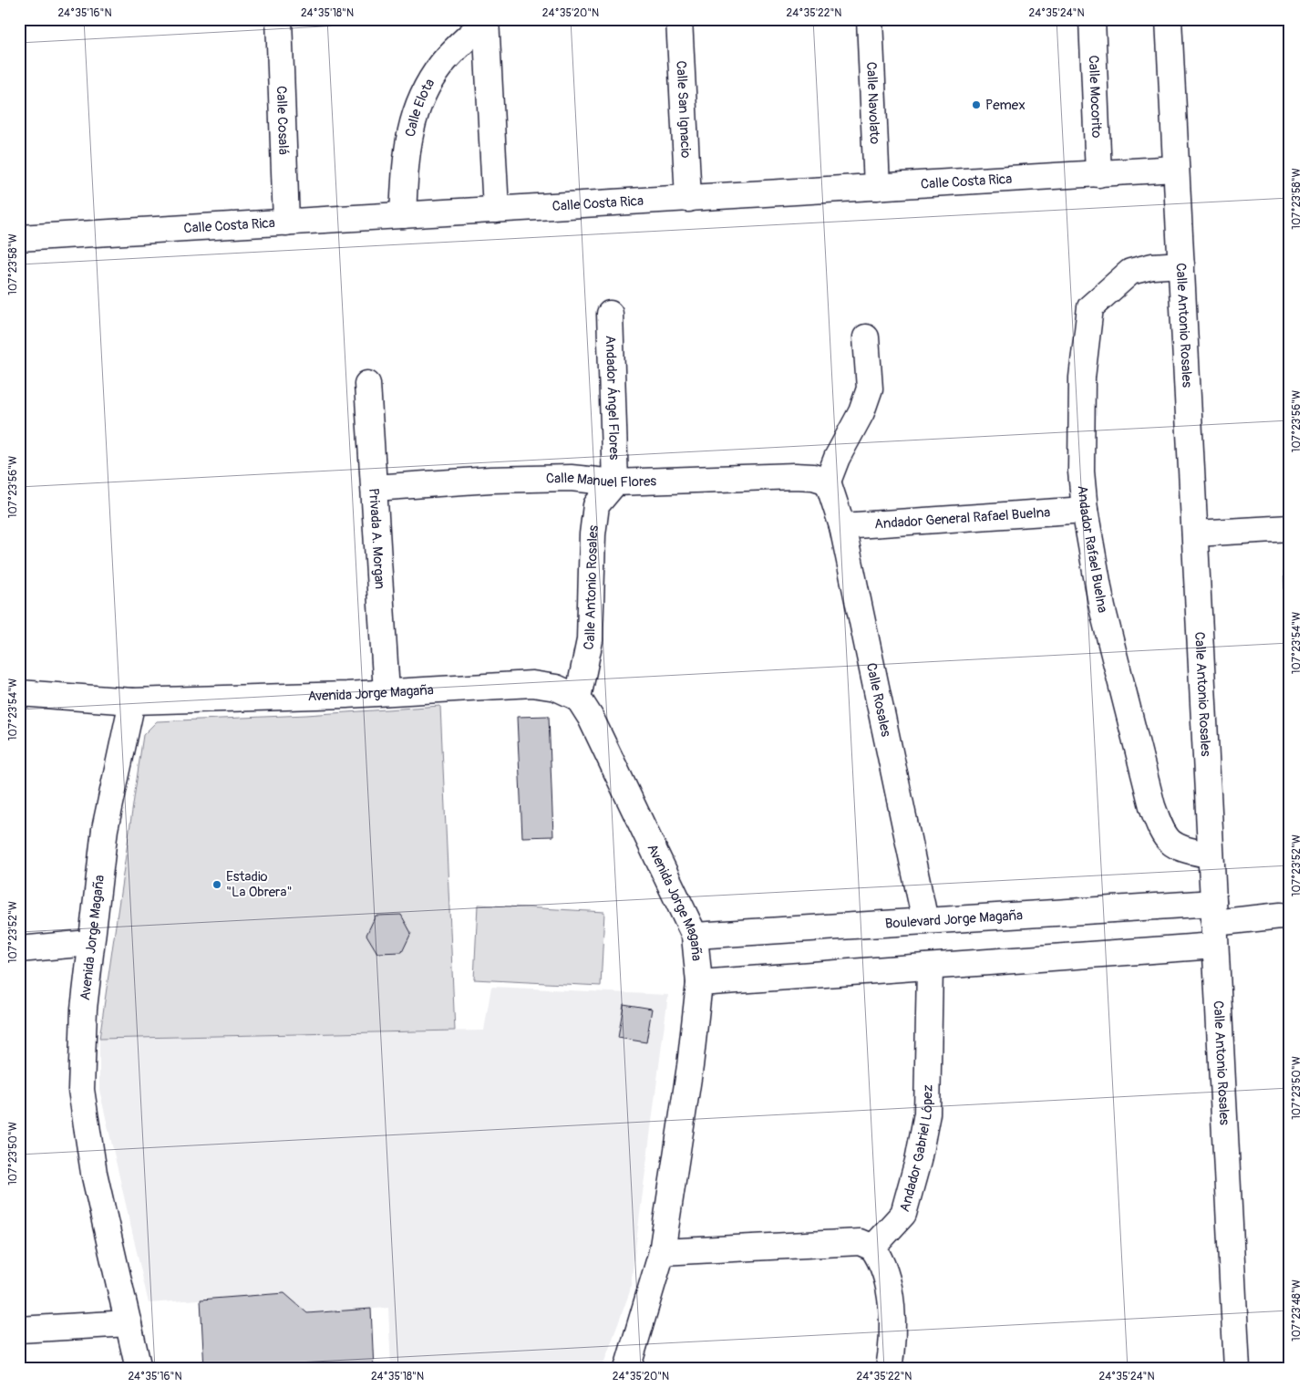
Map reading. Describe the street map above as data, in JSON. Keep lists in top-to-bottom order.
{
  "streets": {
    "street": [
      "Calle Mocorito",
      "Calle Navolato",
      "Calle Elota",
      "Calle San Ignacio",
      "Calle Cosalá",
      "Calle Costa Rica",
      "Calle Antonio Rosales",
      "Andador Ángel Flores",
      "Calle Manuel Flores",
      "Andador General Rafael Buelna",
      "Privada A. Morgan",
      "Andador Rafael Buelna",
      "Avenida Jorge Magaña",
      "Calle Rosales",
      "Boulevard Jorge Magaña",
      "Andador Gabriel López"
    ]
  },
  "crossings": [
    ["Calle Mocorito", "Calle Costa Rica"],
    ["Calle Navolato", "Calle Costa Rica"],
    ["Calle Elota", "Calle Costa Rica"],
    ["Calle San Ignacio", "Calle Costa Rica"],
    ["Calle Cosalá", "Calle Costa Rica"],
    ["Calle Costa Rica", "Calle Antonio Rosales"],
    ["Calle Antonio Rosales", "Andador Ángel Flores"],
    ["Calle Antonio Rosales", "Calle Manuel Flores"],
    ["Calle Antonio Rosales", "Andador Rafael Buelna"],
    ["Calle Antonio Rosales", "Avenida Jorge Magaña"],
    ["Calle Antonio Rosales", "Boulevard Jorge Magaña"],
    ["Andador Ángel Flores", "Calle Manuel Flores"],
    ["Calle Manuel Flores", "Privada A. Morgan"],
    ["Calle Manuel Flores", "Calle Rosales"],
    ["Andador General Rafael Buelna", "Andador Rafael Buelna"],
    ["Andador General Rafael Buelna", "Calle Rosales"],
    ["Privada A. Morgan", "Avenida Jorge Magaña"],
    ["Avenida Jorge Magaña", "Boulevard Jorge Magaña"],
    ["Calle Rosales", "Boulevard Jorge Magaña"]
  ],
  "places": ["Pemex", "Estadio \"La Obrera\""],
  "coordinates": [
    "24°35'16\"N",
    "24°35'18\"N",
    "24°35'20\"N",
    "24°35'22\"N",
    "24°35'24\"N",
    "107°23'58\"W",
    "107°23'56\"W",
    "107°23'54\"W",
    "107°23'52\"W",
    "107°23'50\"W",
    "107°23'48\"W"
  ]
}
